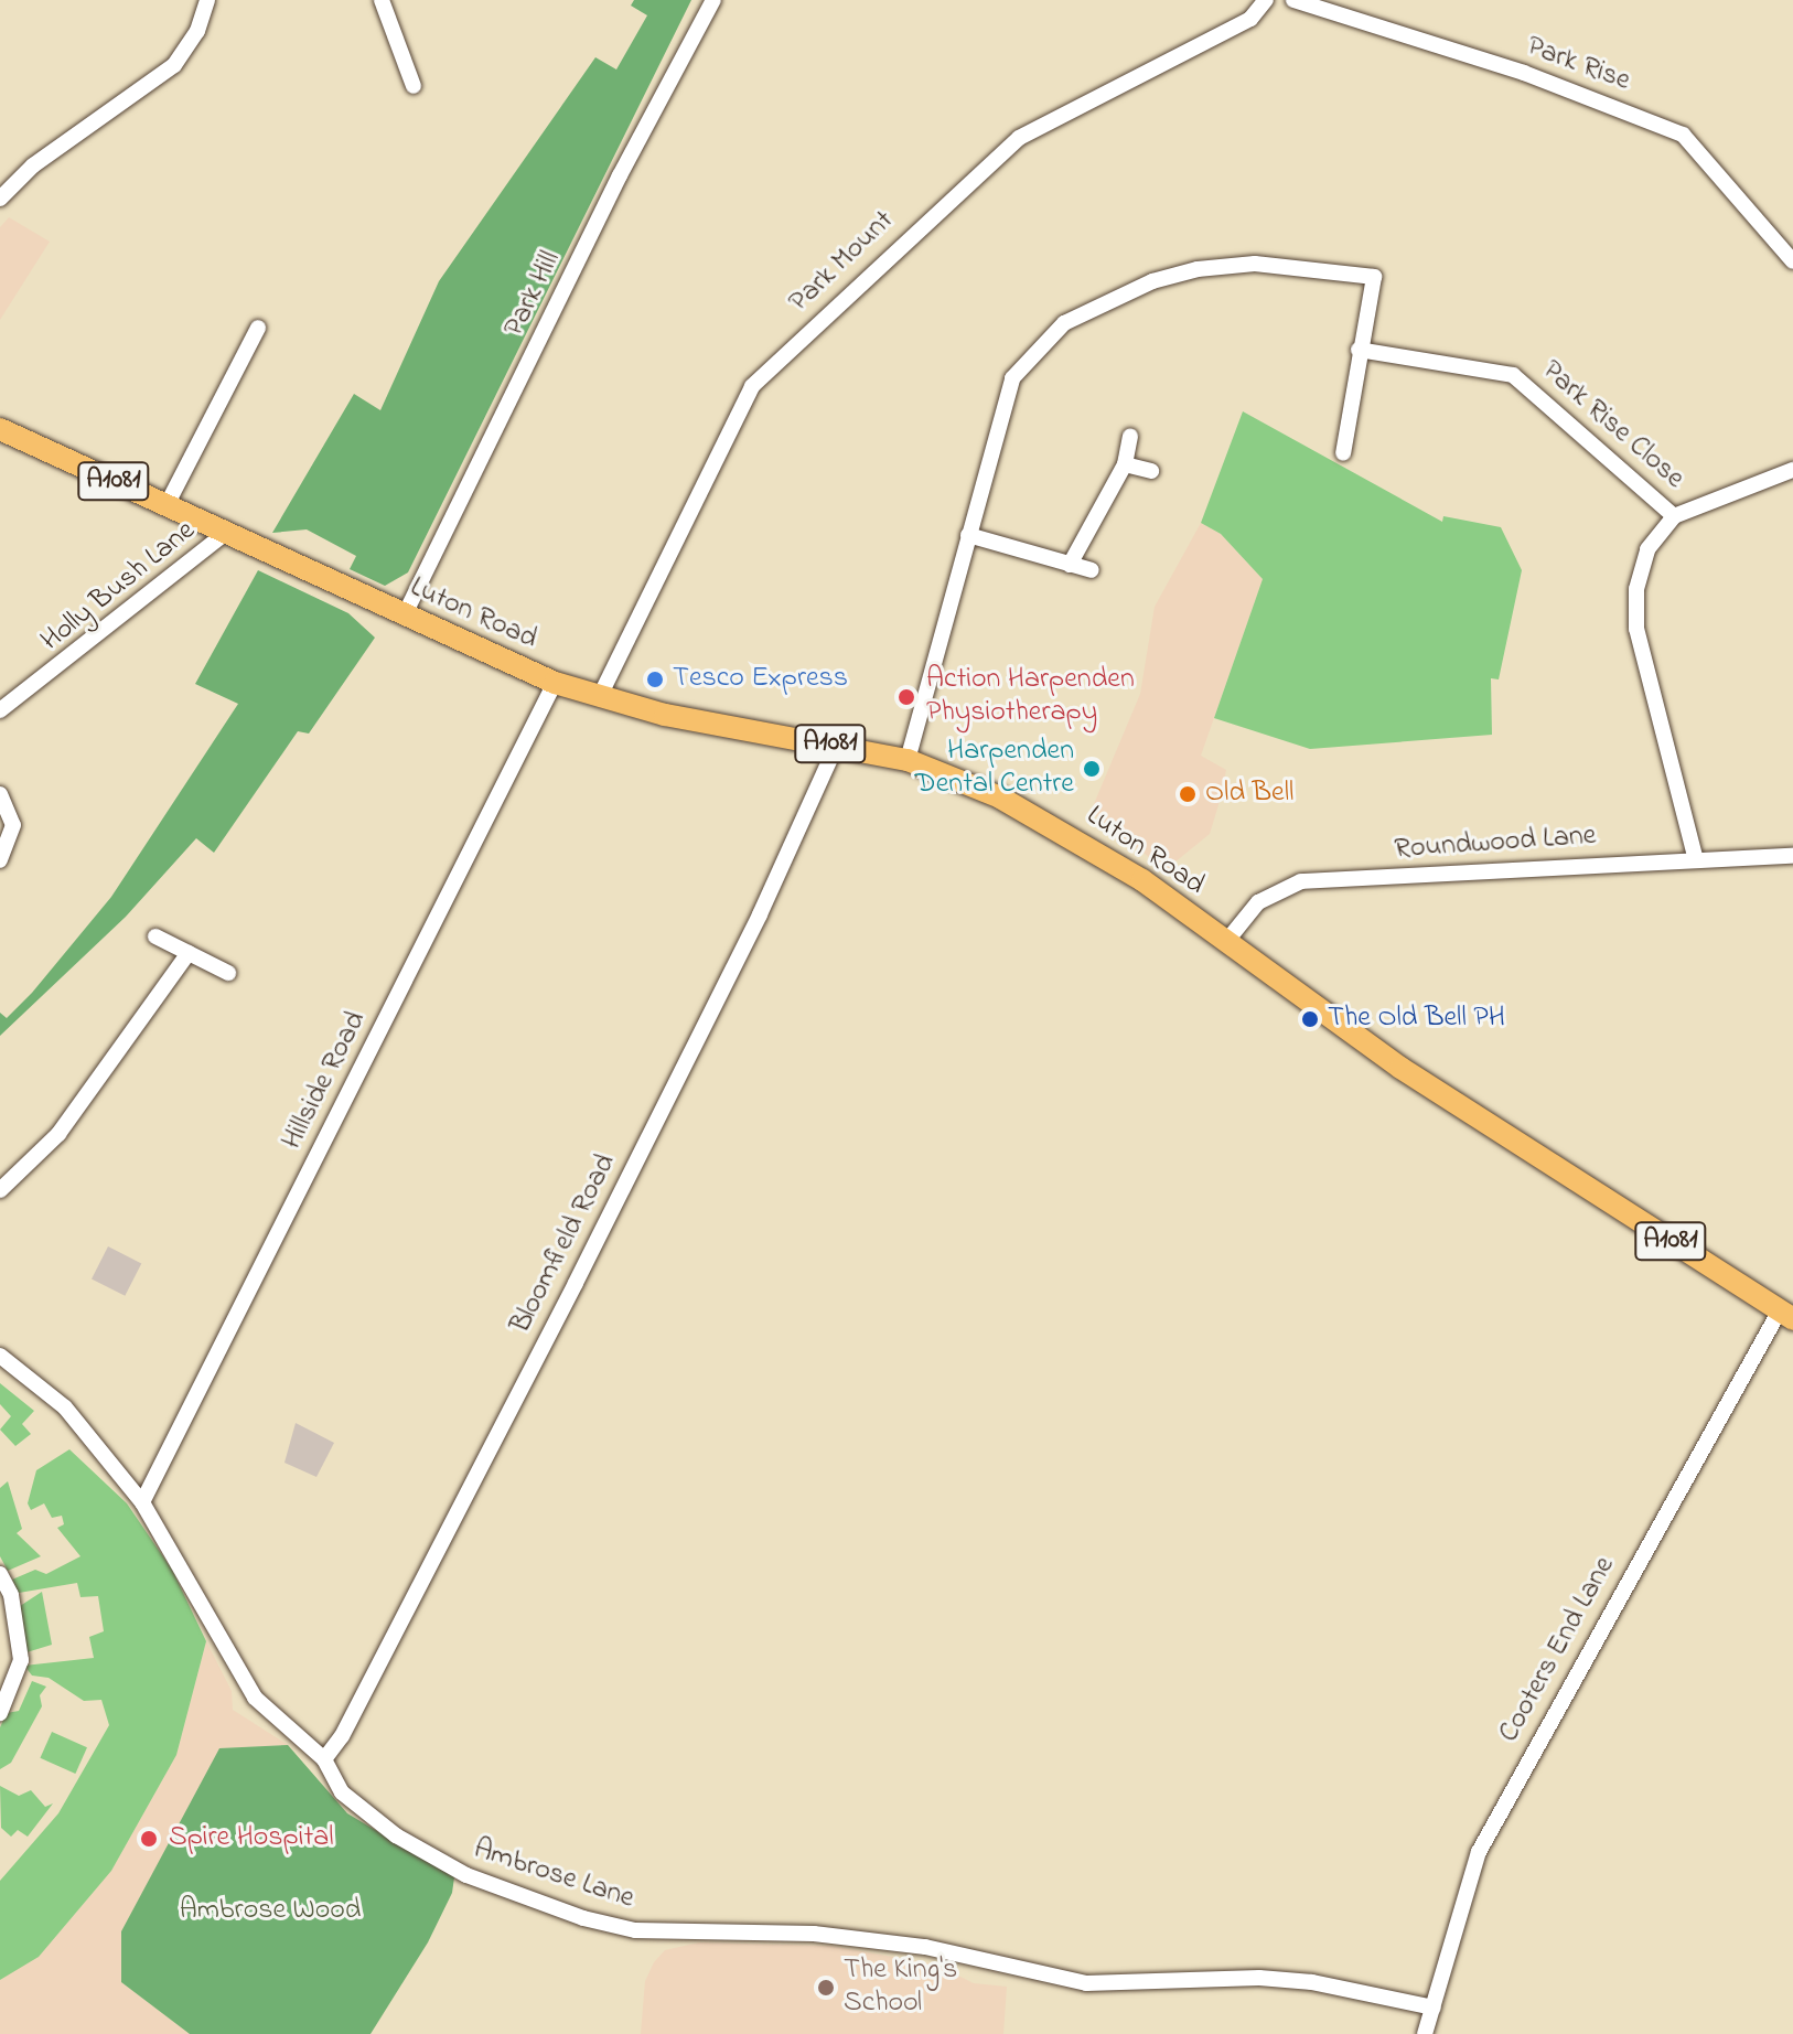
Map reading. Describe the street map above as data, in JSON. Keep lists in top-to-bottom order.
{
  "streets": {
    "main road": ["A1081", "Luton Road"],
    "street": [
      "Park Rise",
      "Park Mount",
      "Park Hill",
      "Park Rise Close",
      "Holly Bush Lane",
      "Roundwood Lane",
      "Hillside Road",
      "Bloomfield Road",
      "Cooters End Lane",
      "Ambrose Lane"
    ]
  },
  "crossings": [
    ["Park Mount", "Luton Road"],
    ["Park Hill", "Luton Road"],
    ["Holly Bush Lane", "Luton Road"],
    ["Luton Road", "Roundwood Lane"],
    ["Luton Road", "Hillside Road"],
    ["Luton Road", "Bloomfield Road"],
    ["Luton Road", "Cooters End Lane"],
    ["Hillside Road", "Ambrose Lane"],
    ["Bloomfield Road", "Ambrose Lane"],
    ["Cooters End Lane", "Ambrose Lane"]
  ],
  "parks": ["Ambrose Wood"],
  "places": [
    "Tesco Express",
    "Action Harpenden Physiotherapy",
    "Harpenden Dental Centre",
    "Old Bell",
    "The Old Bell PH",
    "Spire Hospital",
    "The King's School"
  ]
}
